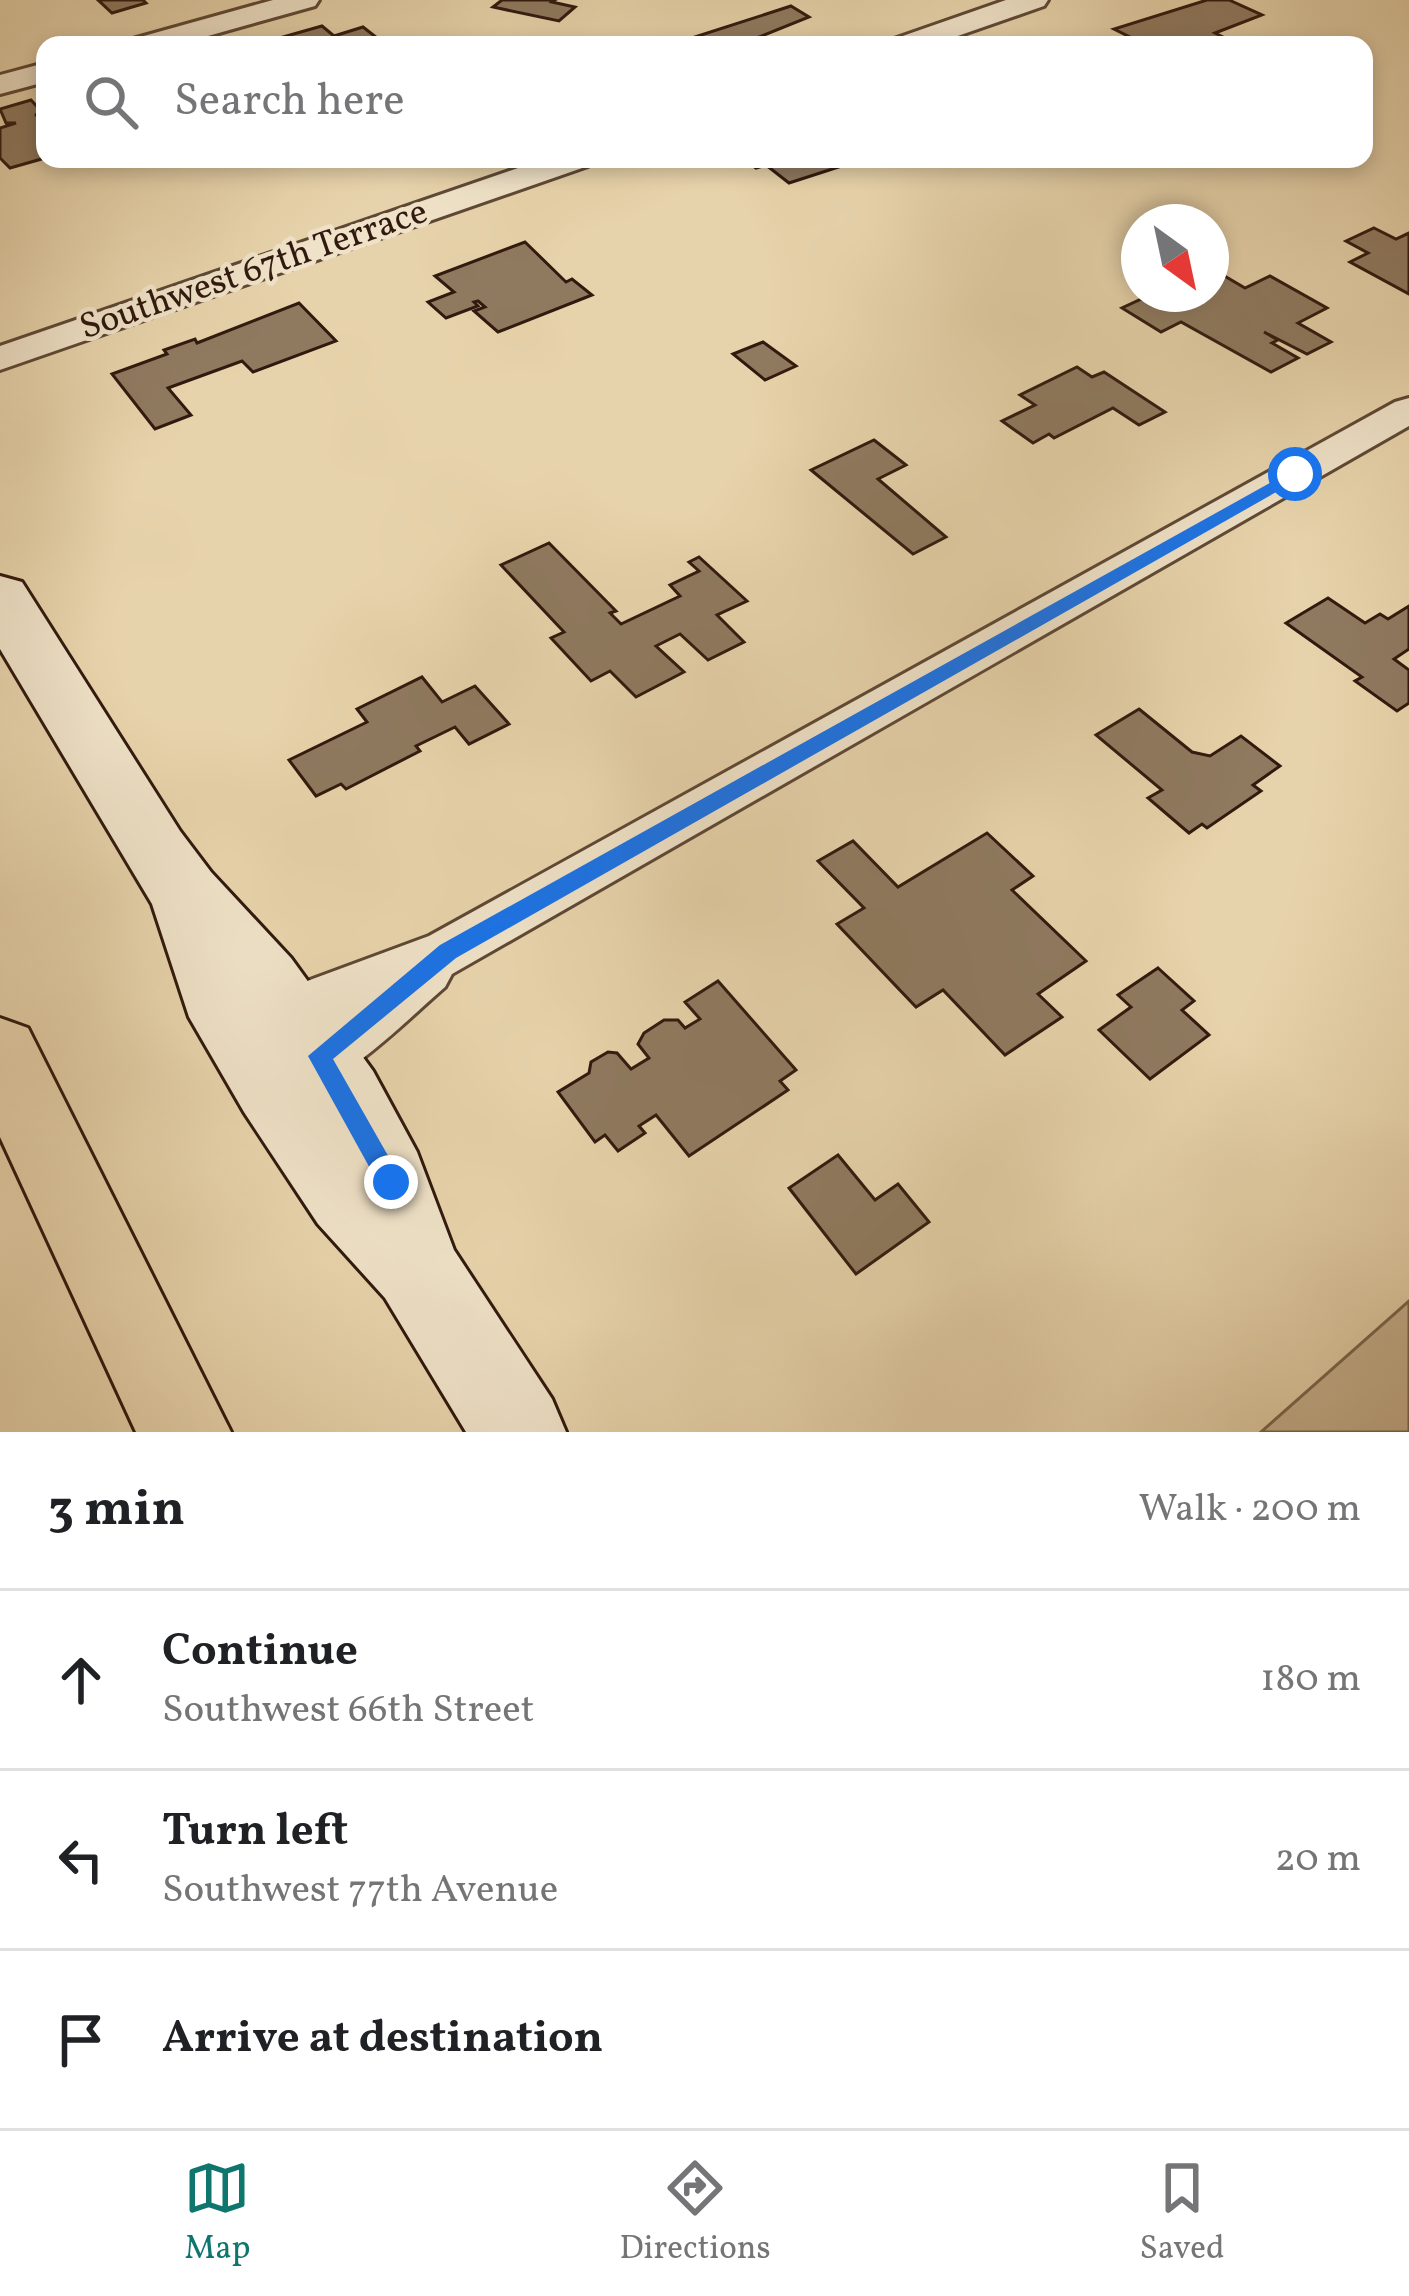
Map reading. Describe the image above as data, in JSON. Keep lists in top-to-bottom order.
{
  "streets": {
    "street": ["Southwest 67th Terrace"]
  },
  "north": "bottom right",
  "page": {
    "search": "Search here",
    "heading": ["3 min", "Walk · 200 m"],
    "list": [
      ["Continue", "Southwest 66th Street", "180 m"],
      ["Turn left", "Southwest 77th Avenue", "20 m"],
      "Arrive at destination"
    ],
    "nav": ["Map", "Directions", "Saved"]
  }
}
